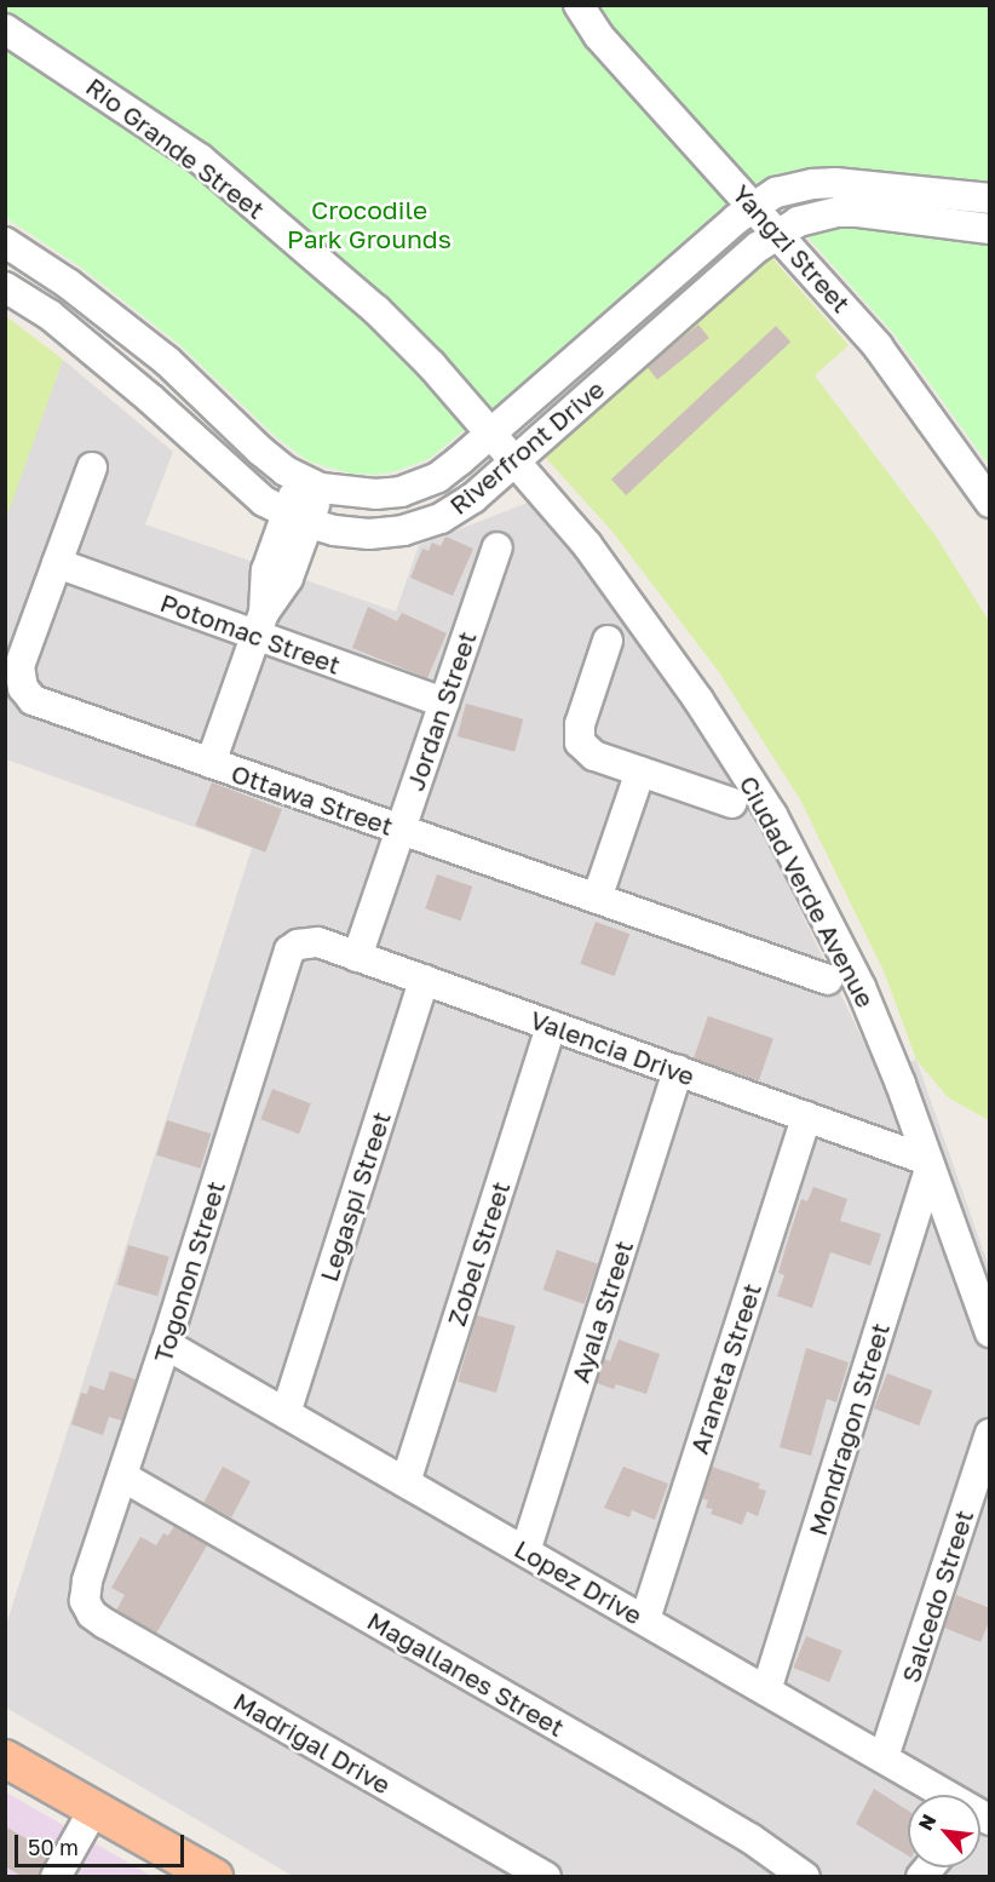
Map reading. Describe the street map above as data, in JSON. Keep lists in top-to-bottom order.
{
  "streets": {
    "street": [
      "Rio Grande Street",
      "Yangzi Street",
      "Riverfront Drive",
      "Potomac Street",
      "Jordan Street",
      "Ottawa Street",
      "Ciudad Verde Avenue",
      "Valencia Drive",
      "Legaspi Street",
      "Zobel Street",
      "Togonon Street",
      "Ayala Street",
      "Araneta Street",
      "Mondragon Street",
      "Lopez Drive",
      "Salcedo Street",
      "Magallanes Street",
      "Madrigal Drive"
    ]
  },
  "crossings": [
    ["Rio Grande Street", "Riverfront Drive"],
    ["Rio Grande Street", "Ciudad Verde Avenue"],
    ["Yangzi Street", "Riverfront Drive"],
    ["Riverfront Drive", "Ciudad Verde Avenue"],
    ["Potomac Street", "Jordan Street"],
    ["Potomac Street", "Ottawa Street"],
    ["Jordan Street", "Ottawa Street"],
    ["Jordan Street", "Valencia Drive"],
    ["Ciudad Verde Avenue", "Valencia Drive"],
    ["Ciudad Verde Avenue", "Mondragon Street"],
    ["Valencia Drive", "Legaspi Street"],
    ["Valencia Drive", "Zobel Street"],
    ["Valencia Drive", "Togonon Street"],
    ["Valencia Drive", "Ayala Street"],
    ["Valencia Drive", "Araneta Street"],
    ["Valencia Drive", "Mondragon Street"],
    ["Legaspi Street", "Lopez Drive"],
    ["Zobel Street", "Lopez Drive"],
    ["Togonon Street", "Lopez Drive"],
    ["Togonon Street", "Magallanes Street"],
    ["Togonon Street", "Madrigal Drive"],
    ["Ayala Street", "Lopez Drive"],
    ["Araneta Street", "Lopez Drive"],
    ["Mondragon Street", "Lopez Drive"],
    ["Lopez Drive", "Salcedo Street"]
  ],
  "parks": ["Crocodile Park Grounds"],
  "scale_bar": "50 m",
  "north": "top left"
}
